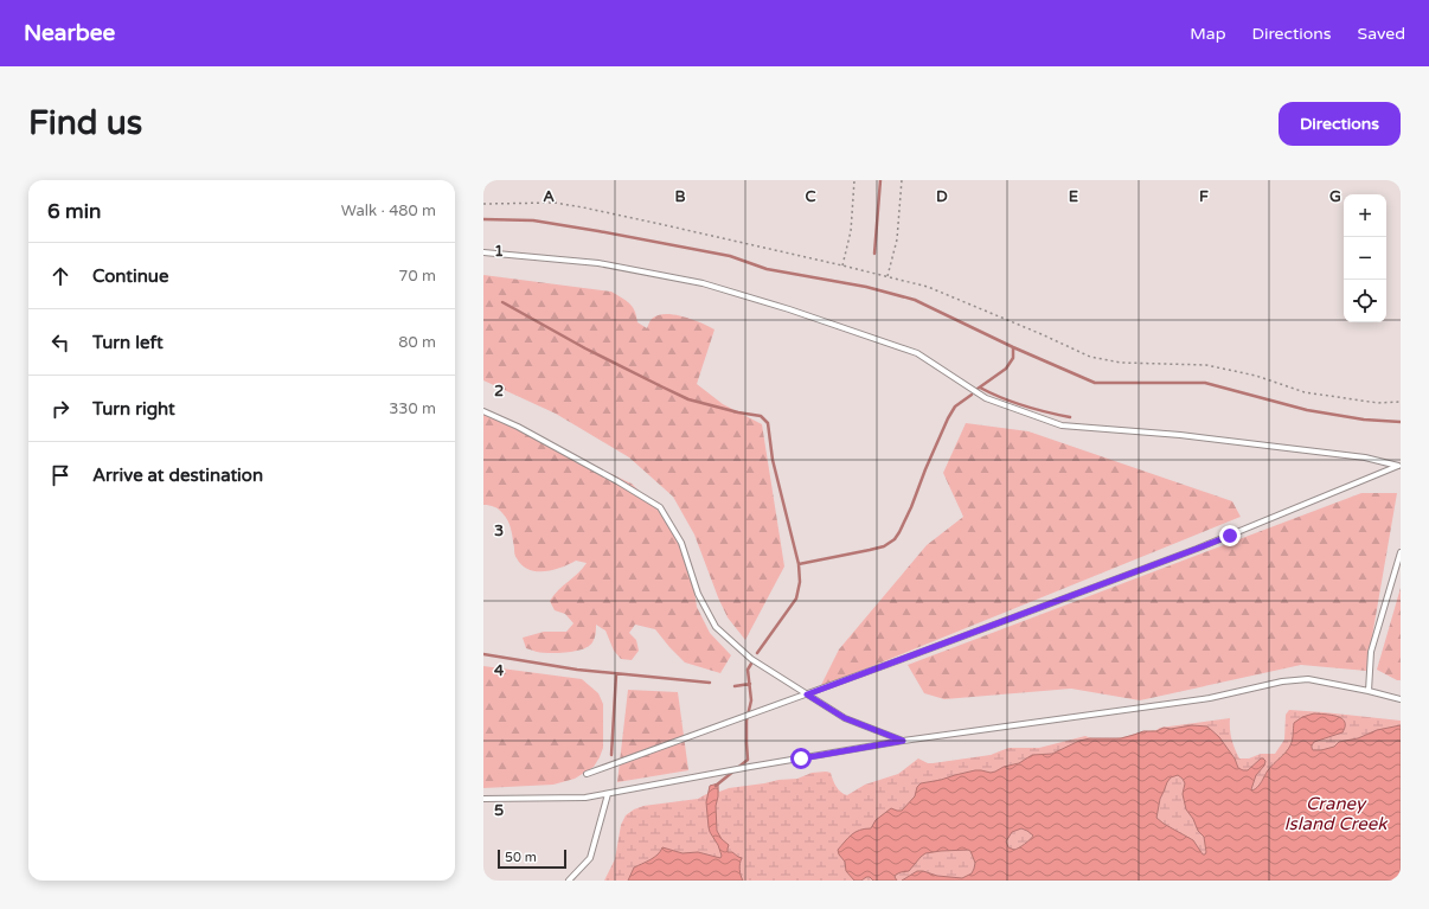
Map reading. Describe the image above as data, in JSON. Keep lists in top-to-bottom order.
{
  "water": ["Craney Island Creek"],
  "scale_bar": "50 m",
  "page": {
    "header": "Nearbee",
    "nav": ["Map", "Directions", "Saved"],
    "buttons": "Directions",
    "title": "Find us",
    "heading": ["6 min", "Walk · 480 m"],
    "map_buttons": ["+", "−"],
    "list": [
      ["Continue", "70 m"],
      ["Turn left", "80 m"],
      ["Turn right", "330 m"],
      "Arrive at destination"
    ],
    "scale": "50 m"
  },
  "grid": {
    "columns": [
      "A",
      "B",
      "C",
      "D",
      "E",
      "F",
      "G"
    ],
    "rows": [
      "1",
      "2",
      "3",
      "4",
      "5"
    ]
  }
}
